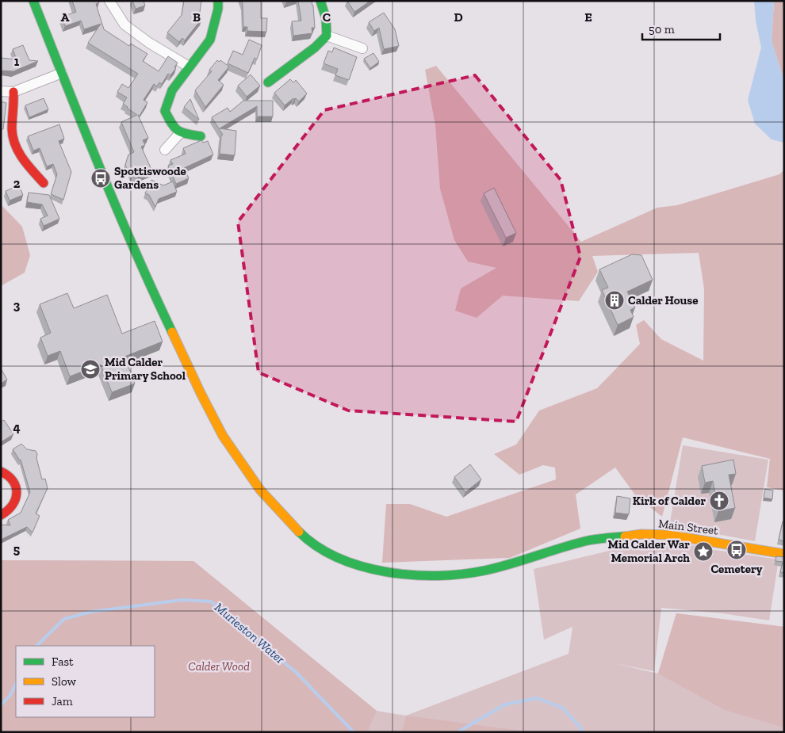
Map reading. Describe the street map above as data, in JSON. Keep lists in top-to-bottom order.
{
  "streets": {
    "street": ["Main Street"]
  },
  "water": ["Murieston Water"],
  "parks": ["Calder Wood"],
  "places": {
    "bus stop": ["Spottiswoode Gardens", "Cemetery"],
    "building": ["Calder House"],
    "school or university": ["Mid Calder Primary School"],
    "church": ["Kirk of Calder"],
    "place": ["Mid Calder War Memorial Arch"]
  },
  "legend": ["Fast", "Slow", "Jam"],
  "scale_bar": "50 m",
  "grid": {
    "columns": [
      "A",
      "B",
      "C",
      "D",
      "E"
    ],
    "rows": [
      "1",
      "2",
      "3",
      "4",
      "5"
    ]
  }
}
